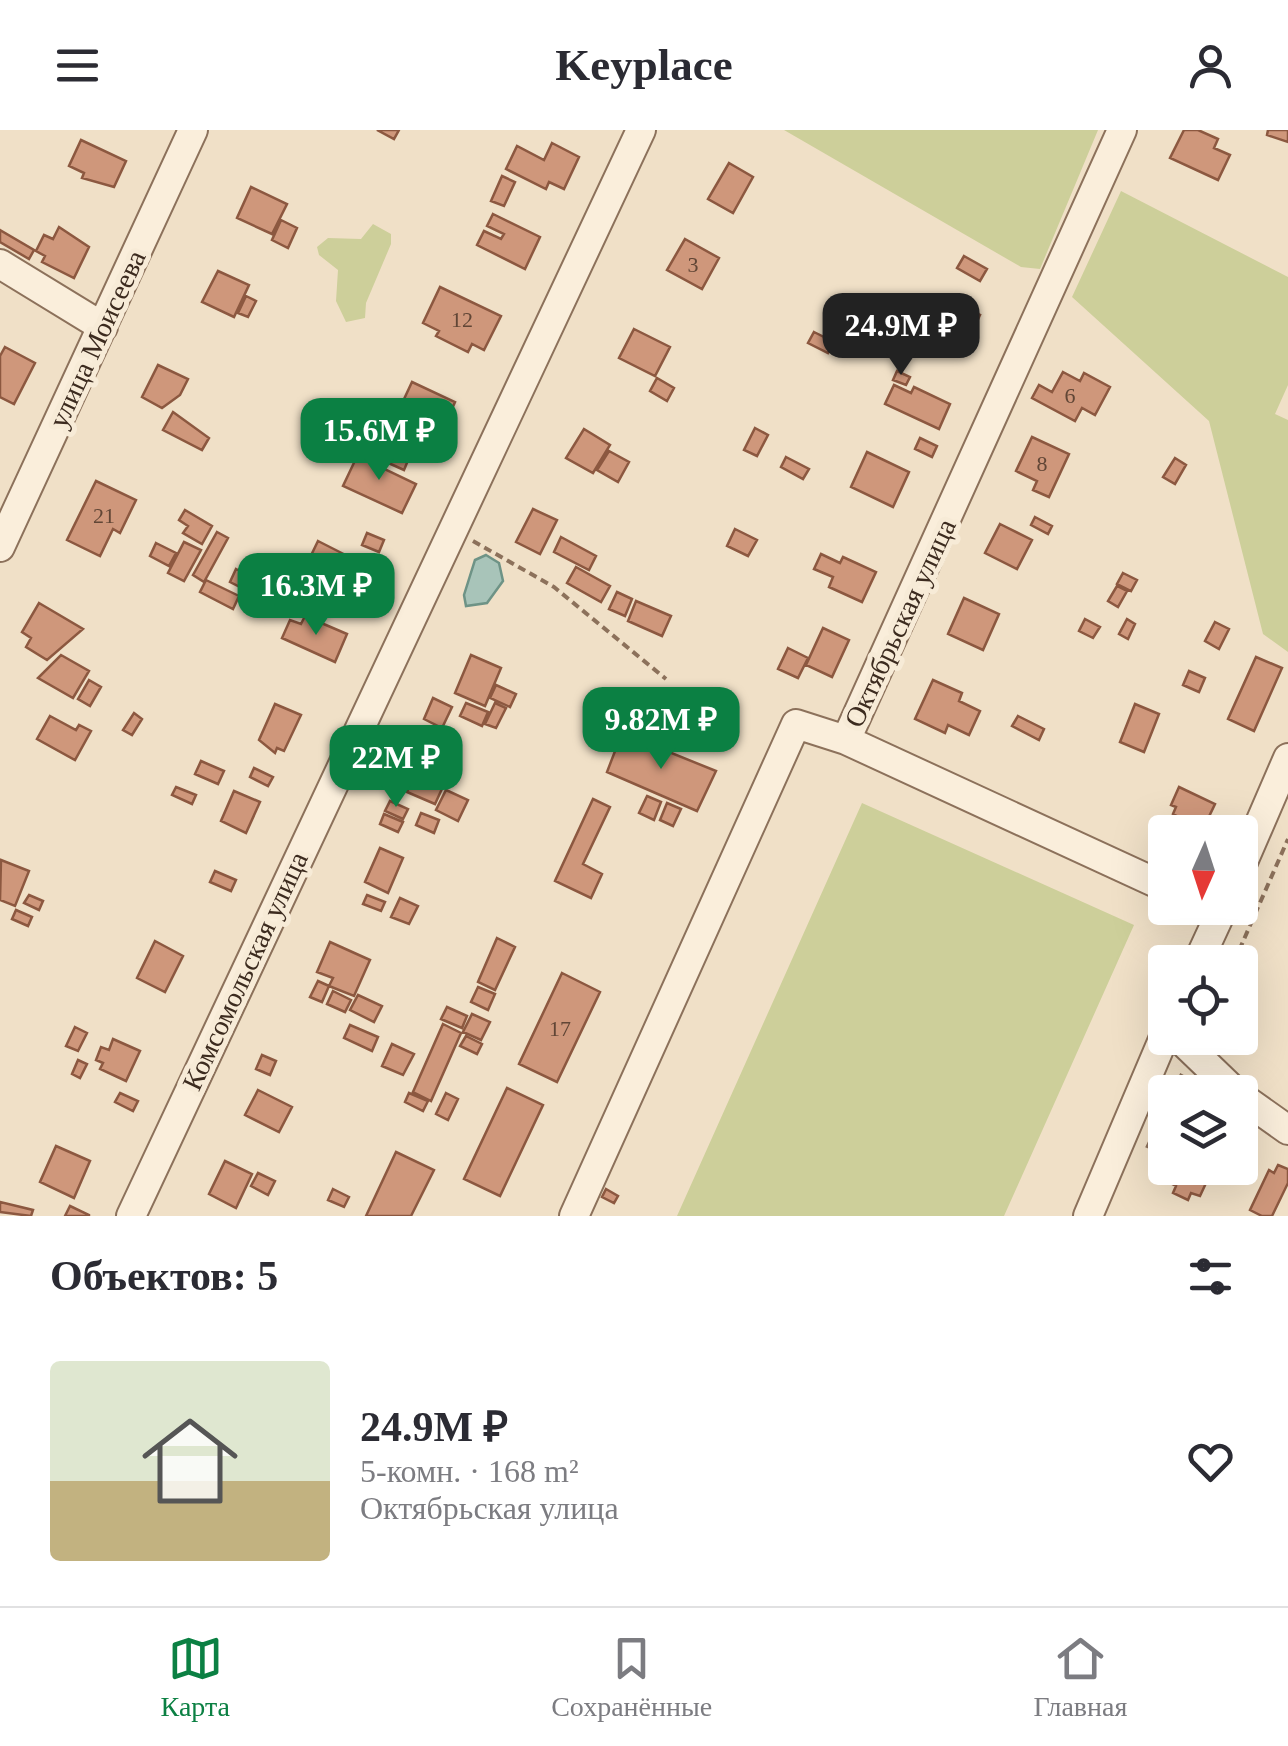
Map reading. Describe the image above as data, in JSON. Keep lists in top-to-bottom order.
{
  "streets": {
    "street": ["улица Моисеева", "Октябрьская улица", "Комсомольская улица"]
  },
  "house_numbers": [
    "3",
    "12",
    "6",
    "8",
    "21",
    "17"
  ],
  "north": "bottom",
  "page": {
    "header": "Keyplace",
    "price": [
      "24.9M ₽",
      "15.6M ₽",
      "16.3M ₽",
      "9.82M ₽",
      "22M ₽"
    ],
    "heading": "Объектов: 5",
    "list": [
      {
        "name": "24.9M ₽",
        "note": "5-комн. · 168 m² · Октябрьская улица"
      }
    ],
    "tabs": ["Карта", "Сохранённые", "Главная"]
  }
}
